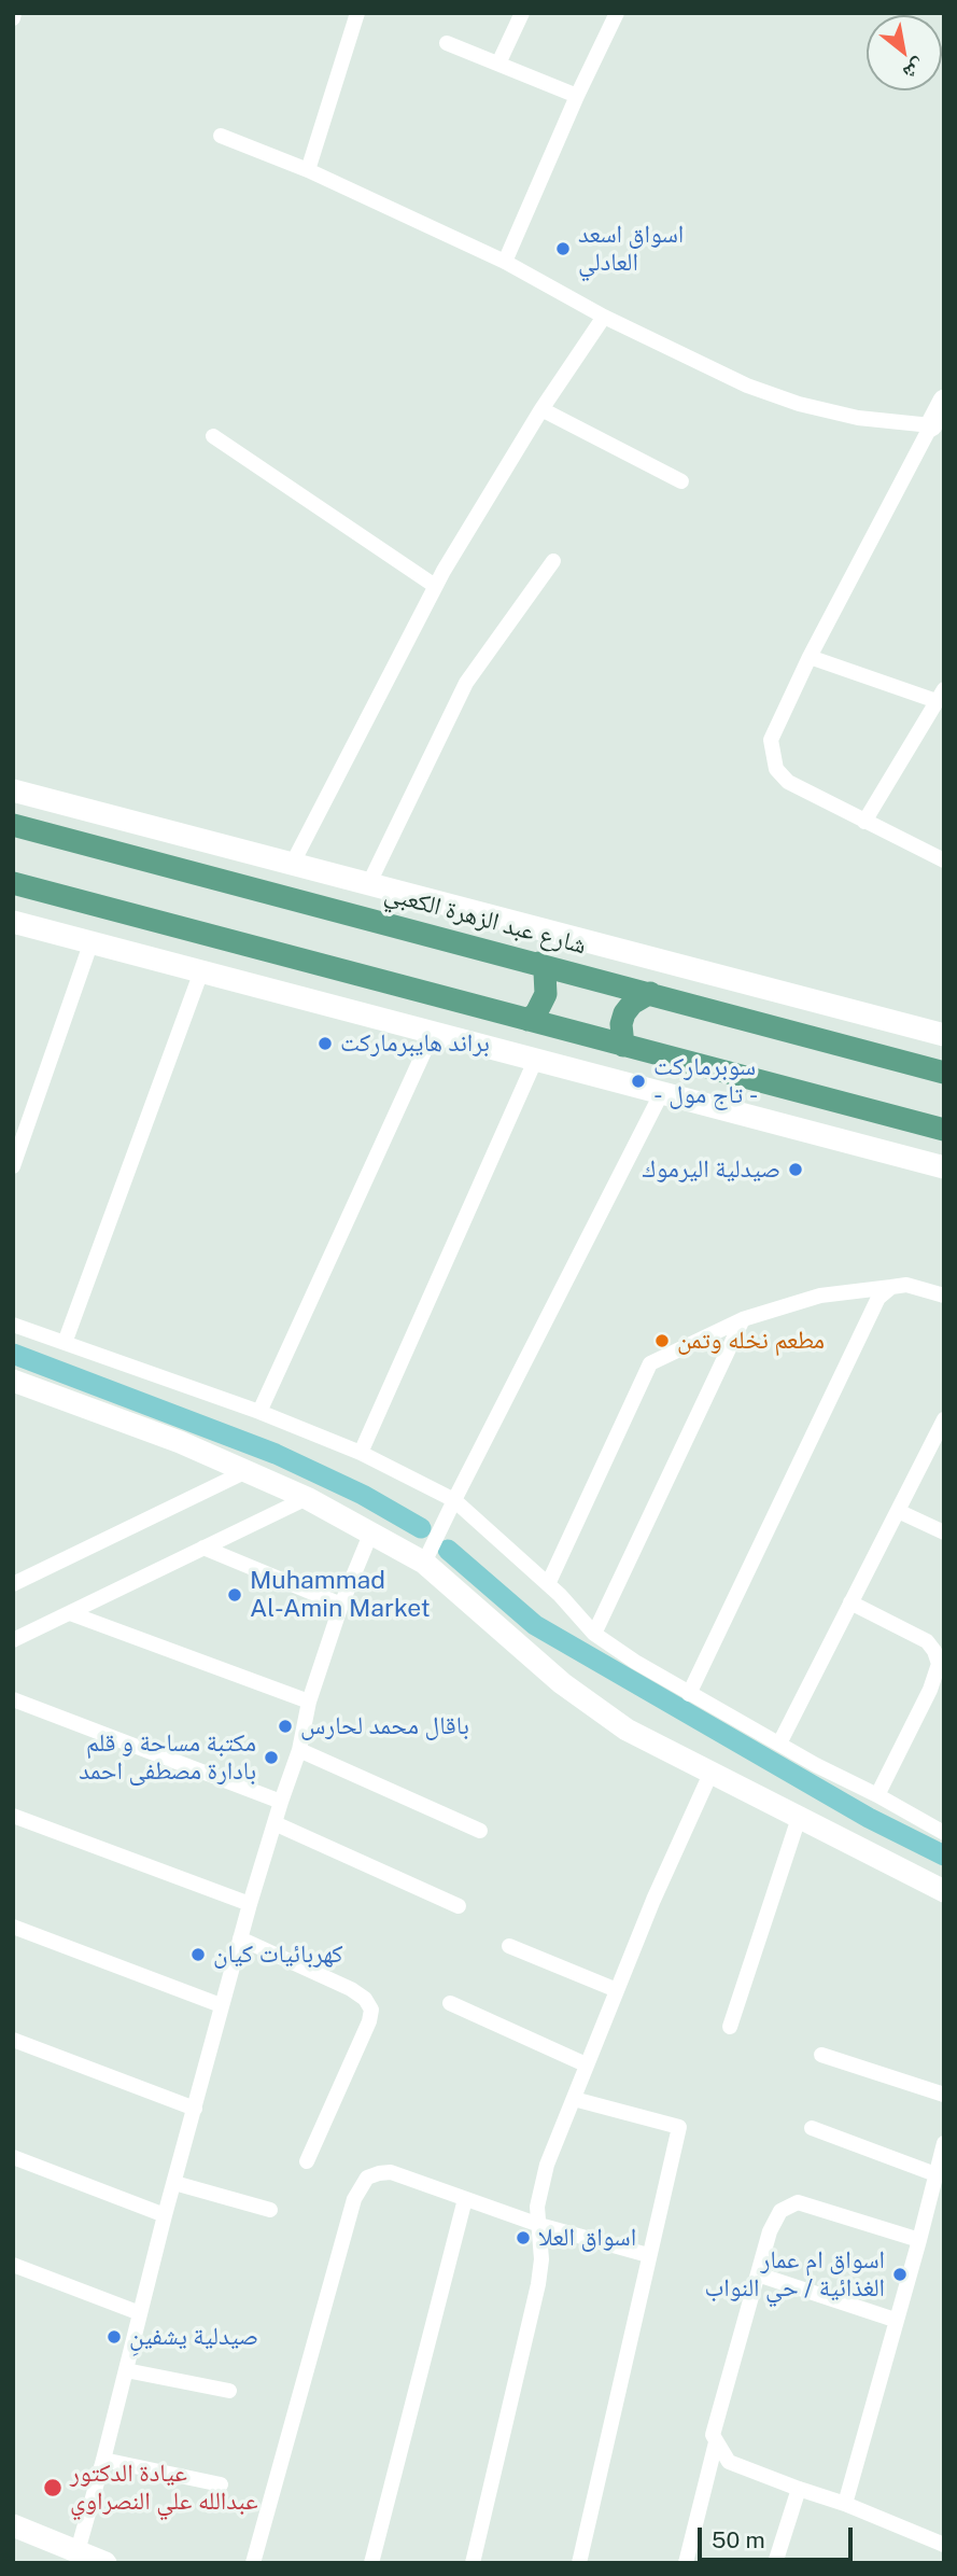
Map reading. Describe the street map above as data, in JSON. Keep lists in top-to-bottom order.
{
  "streets": {
    "main road": ["شارع عبد الزهرة الكعبي"]
  },
  "places": [
    "اسواق اسعد العادلي",
    "براند هايبرماركت",
    "سوبرماركت - تاج مول -",
    "صيدلية اليرموك",
    "مطعم نخله وتمن",
    "Muhammad Al-Amin Market",
    "باقال محمد لحارس",
    "مكتبة مساحة و قلم بادارة مصطفى احمد",
    "كهربائيات كيان",
    "اسواق العلا",
    "اسواق ام عمار الغذائية / حي النواب",
    "صيدلية يشفينِ",
    "عيادة الدكتور عبدالله علي النصراوي"
  ],
  "scale_bar": "50 m",
  "north": "bottom right"
}
